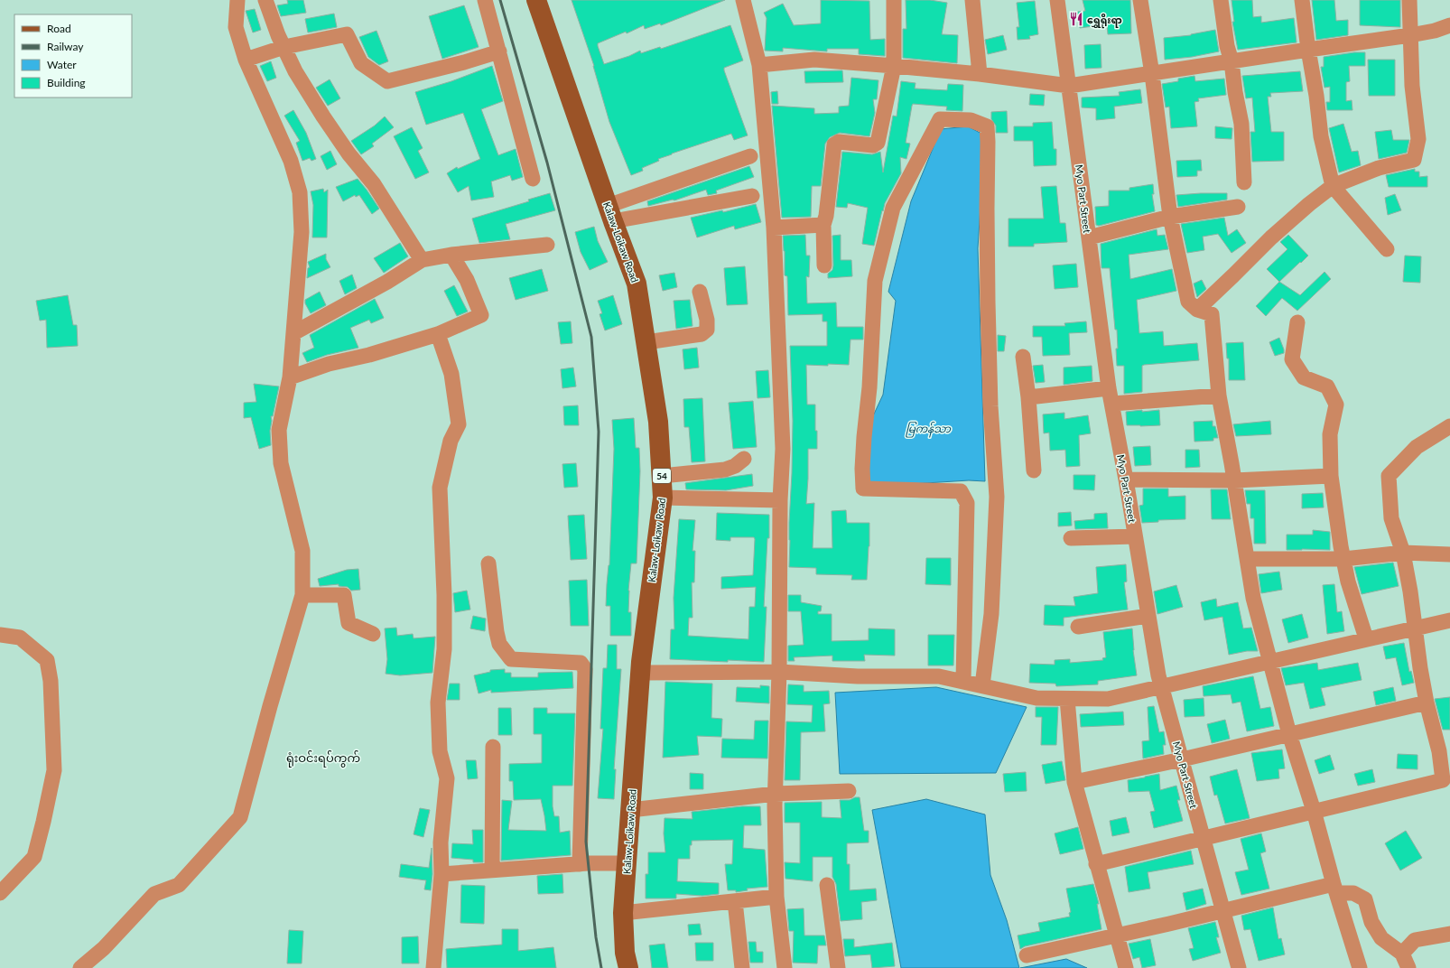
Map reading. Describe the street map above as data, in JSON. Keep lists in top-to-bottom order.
{
  "streets": {
    "main road": ["Kalaw-Loikaw Road", "54"],
    "street": ["Myo Part Street"]
  },
  "districts": ["ရုံးဝင်းရပ်ကွက်"],
  "water": ["မြကန်သာ"],
  "places": {
    "restaurant": ["ရွှေရိုးရာ"]
  },
  "legend": [
    "Road",
    "Railway",
    "Water",
    "Building"
  ]
}
